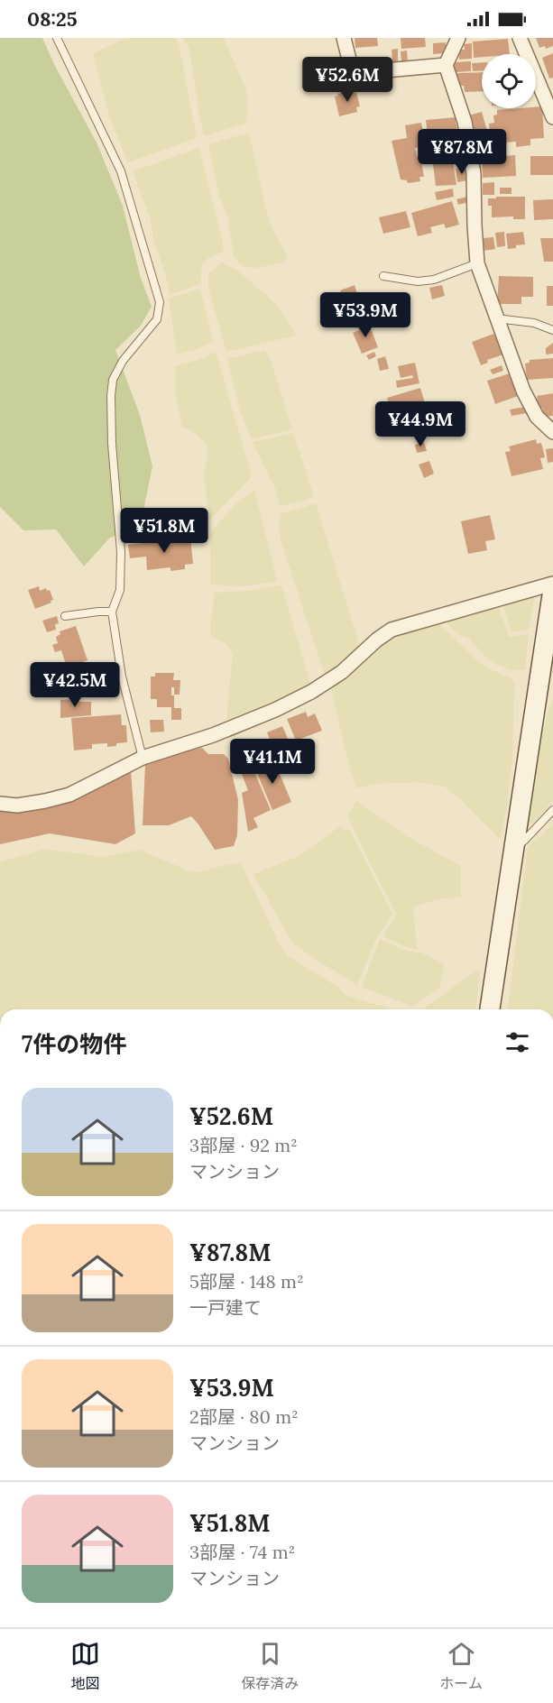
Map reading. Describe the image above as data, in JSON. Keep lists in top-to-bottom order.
{
  "page": {
    "status": "08:25",
    "price": [
      "¥52.6M",
      "¥87.8M",
      "¥53.9M",
      "¥44.9M",
      "¥51.8M",
      "¥42.5M",
      "¥41.1M"
    ],
    "heading": "7件の物件",
    "list": [
      {
        "name": "¥52.6M",
        "note": "3部屋 · 92 m² · マンション"
      },
      {
        "name": "¥87.8M",
        "note": "5部屋 · 148 m² · 一戸建て"
      },
      {
        "name": "¥53.9M",
        "note": "2部屋 · 80 m² · マンション"
      },
      {
        "name": "¥51.8M",
        "note": "3部屋 · 74 m² · マンション"
      }
    ],
    "tabs": ["地図", "保存済み", "ホーム"]
  }
}
